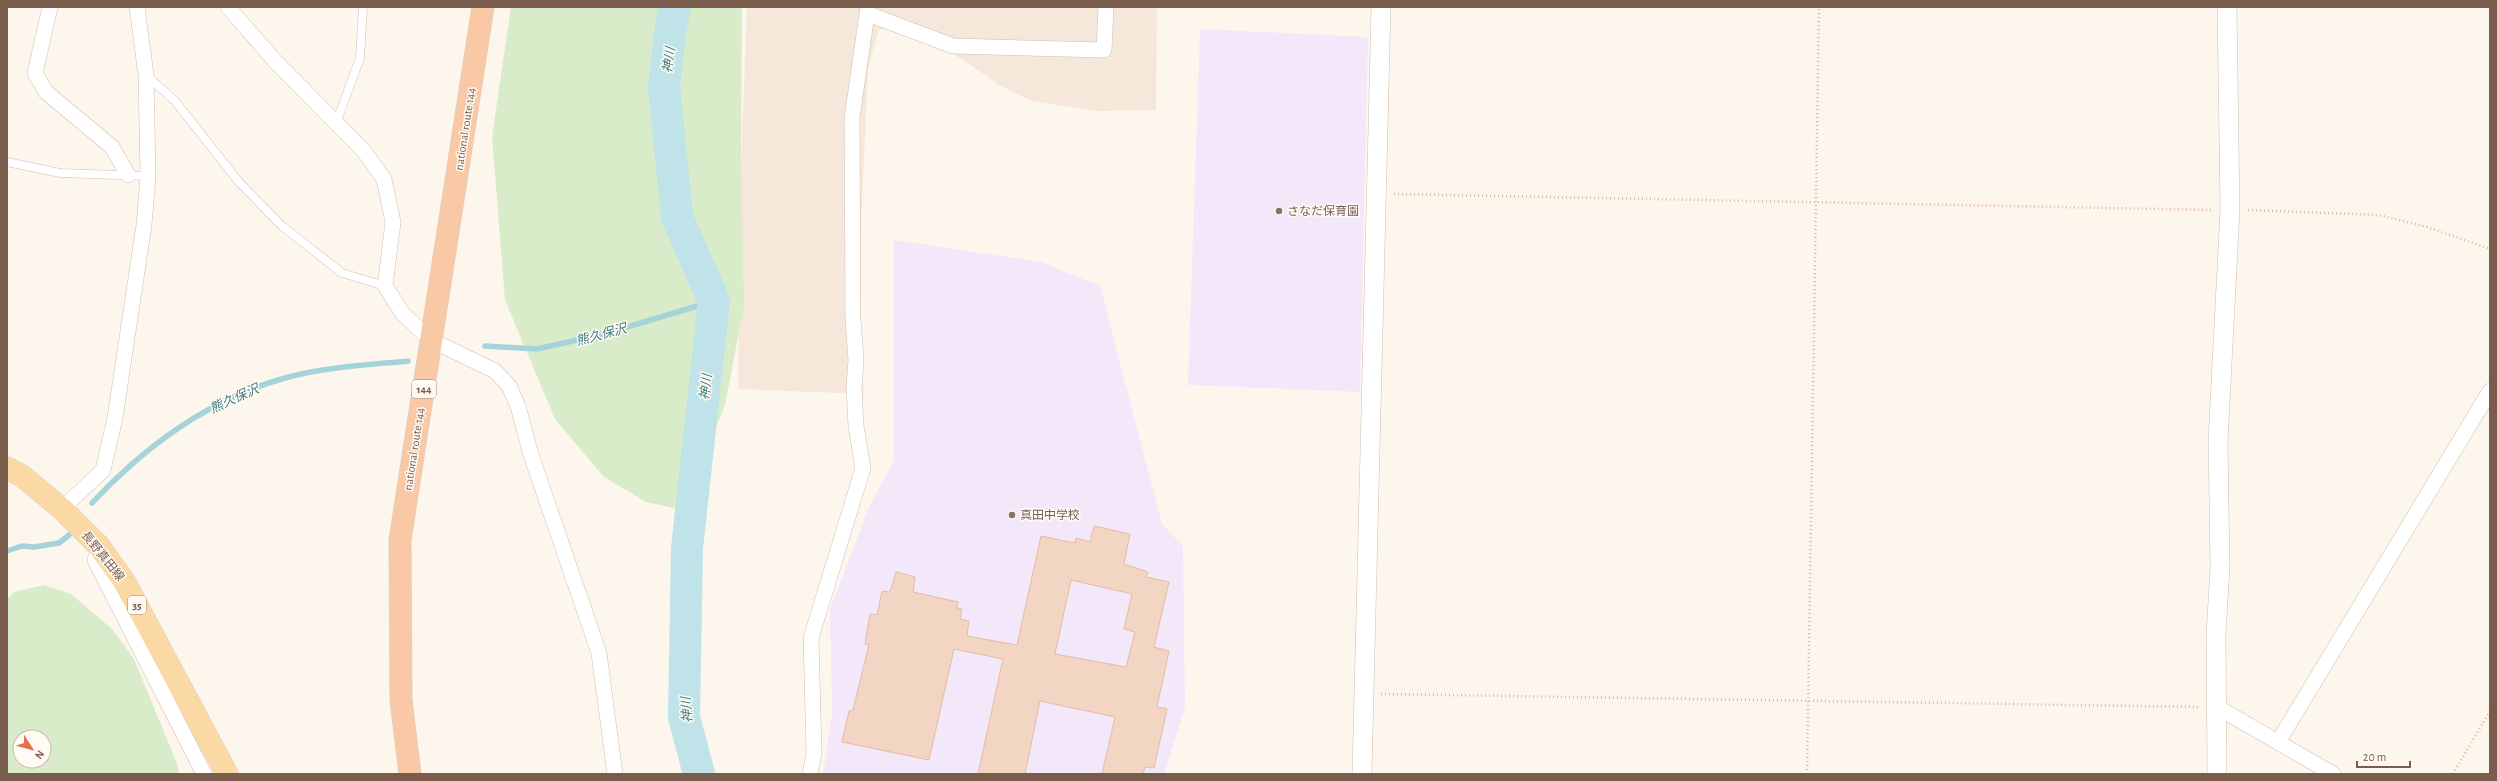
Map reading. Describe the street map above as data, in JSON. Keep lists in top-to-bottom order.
{
  "streets": {
    "highway": ["national route 144", "144"],
    "main road": ["長野真田線", "35"]
  },
  "water": ["神川", "熊久保沢"],
  "places": ["さなだ保育園", "真田中学校"],
  "scale_bar": "20 m",
  "north": "bottom right"
}
